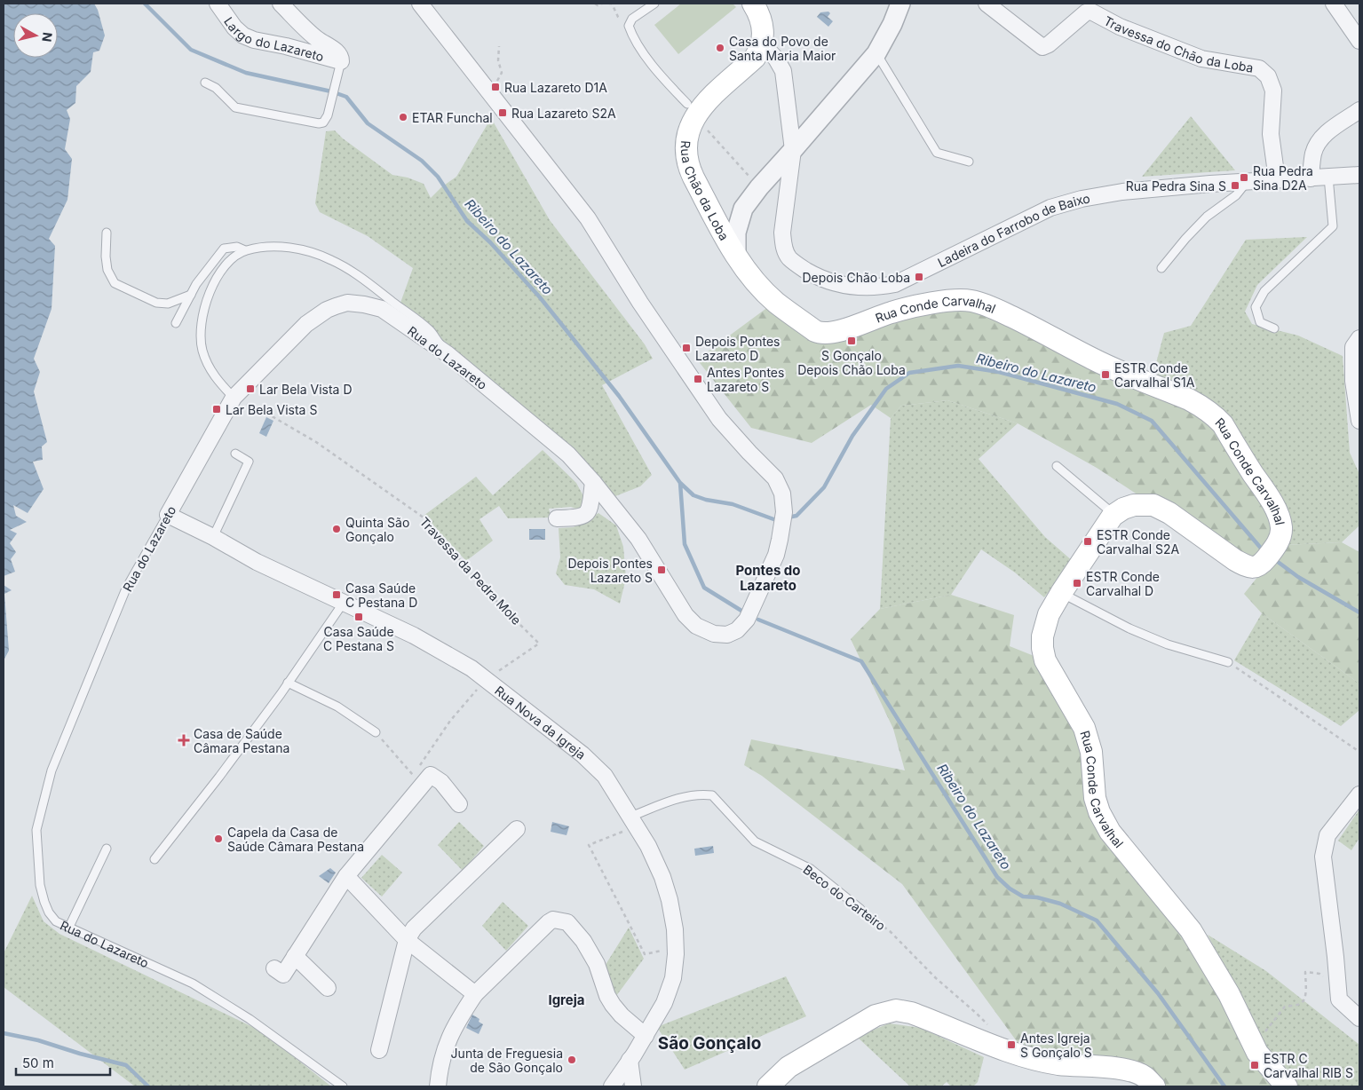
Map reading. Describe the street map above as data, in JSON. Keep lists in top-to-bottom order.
{
  "streets": {
    "main road": ["Rua Chão da Loba", "Rua Conde Carvalhal"],
    "street": [
      "Largo do Lazareto",
      "Travessa do Chão da Loba",
      "Ladeira do Farrobo de Baixo",
      "Rua do Lazareto",
      "Rua Nova da Igreja"
    ],
    "lane": ["Beco do Carteiro"],
    "path": ["Travessa da Pedra Mole"]
  },
  "crossings": [
    ["Travessa do Chão da Loba", "Ladeira do Farrobo de Baixo"],
    ["Rua Chão da Loba", "Ladeira do Farrobo de Baixo"],
    ["Rua Chão da Loba", "Rua Conde Carvalhal"],
    ["Rua do Lazareto", "Travessa da Pedra Mole"],
    ["Rua do Lazareto", "Rua Nova da Igreja"],
    ["Travessa da Pedra Mole", "Rua Nova da Igreja"],
    ["Rua Nova da Igreja", "Beco do Carteiro"]
  ],
  "districts": ["Pontes do Lazareto", "Igreja", "São Gonçalo"],
  "water": ["Ribeiro do Lazareto"],
  "places": {
    "other": [
      "Casa do Povo de Santa Maria Maior",
      "ETAR Funchal",
      "Quinta São Gonçalo",
      "Capela da Casa de Saúde Câmara Pestana",
      "Junta de Freguesia de São Gonçalo"
    ],
    "transit": [
      "Rua Lazareto D1A",
      "Rua Lazareto S2A",
      "Rua Pedra Sina D2A",
      "Rua Pedra Sina S",
      "Depois Chão Loba",
      "S Gonçalo Depois Chão Loba",
      "Depois Pontes Lazareto D",
      "ESTR Conde Carvalhal S1A",
      "Antes Pontes Lazareto S",
      "Lar Bela Vista D",
      "Lar Bela Vista S",
      "ESTR Conde Carvalhal S2A",
      "Depois Pontes Lazareto S",
      "ESTR Conde Carvalhal D",
      "Casa Saúde C Pestana D",
      "Casa Saúde C Pestana S",
      "Antes Igreja S Gonçalo S",
      "ESTR C Carvalhal RIB S"
    ],
    "health": ["Casa de Saúde Câmara Pestana"]
  },
  "scale_bar": "50 m",
  "north": "right"
}
